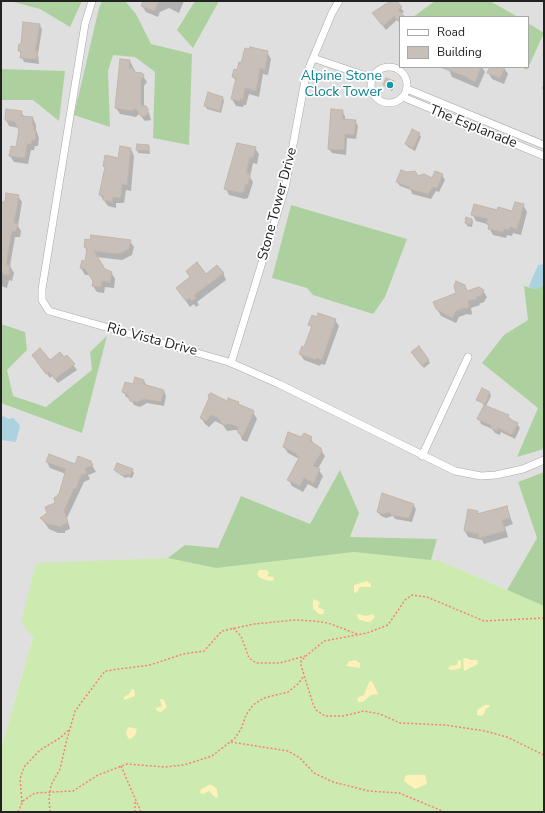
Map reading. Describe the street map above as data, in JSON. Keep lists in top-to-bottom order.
{
  "streets": {
    "street": ["The Esplanade", "Stone Tower Drive", "Rio Vista Drive"]
  },
  "crossings": [
    ["Stone Tower Drive", "Rio Vista Drive"]
  ],
  "places": ["Alpine Stone Clock Tower"],
  "legend": ["Road", "Building"]
}
